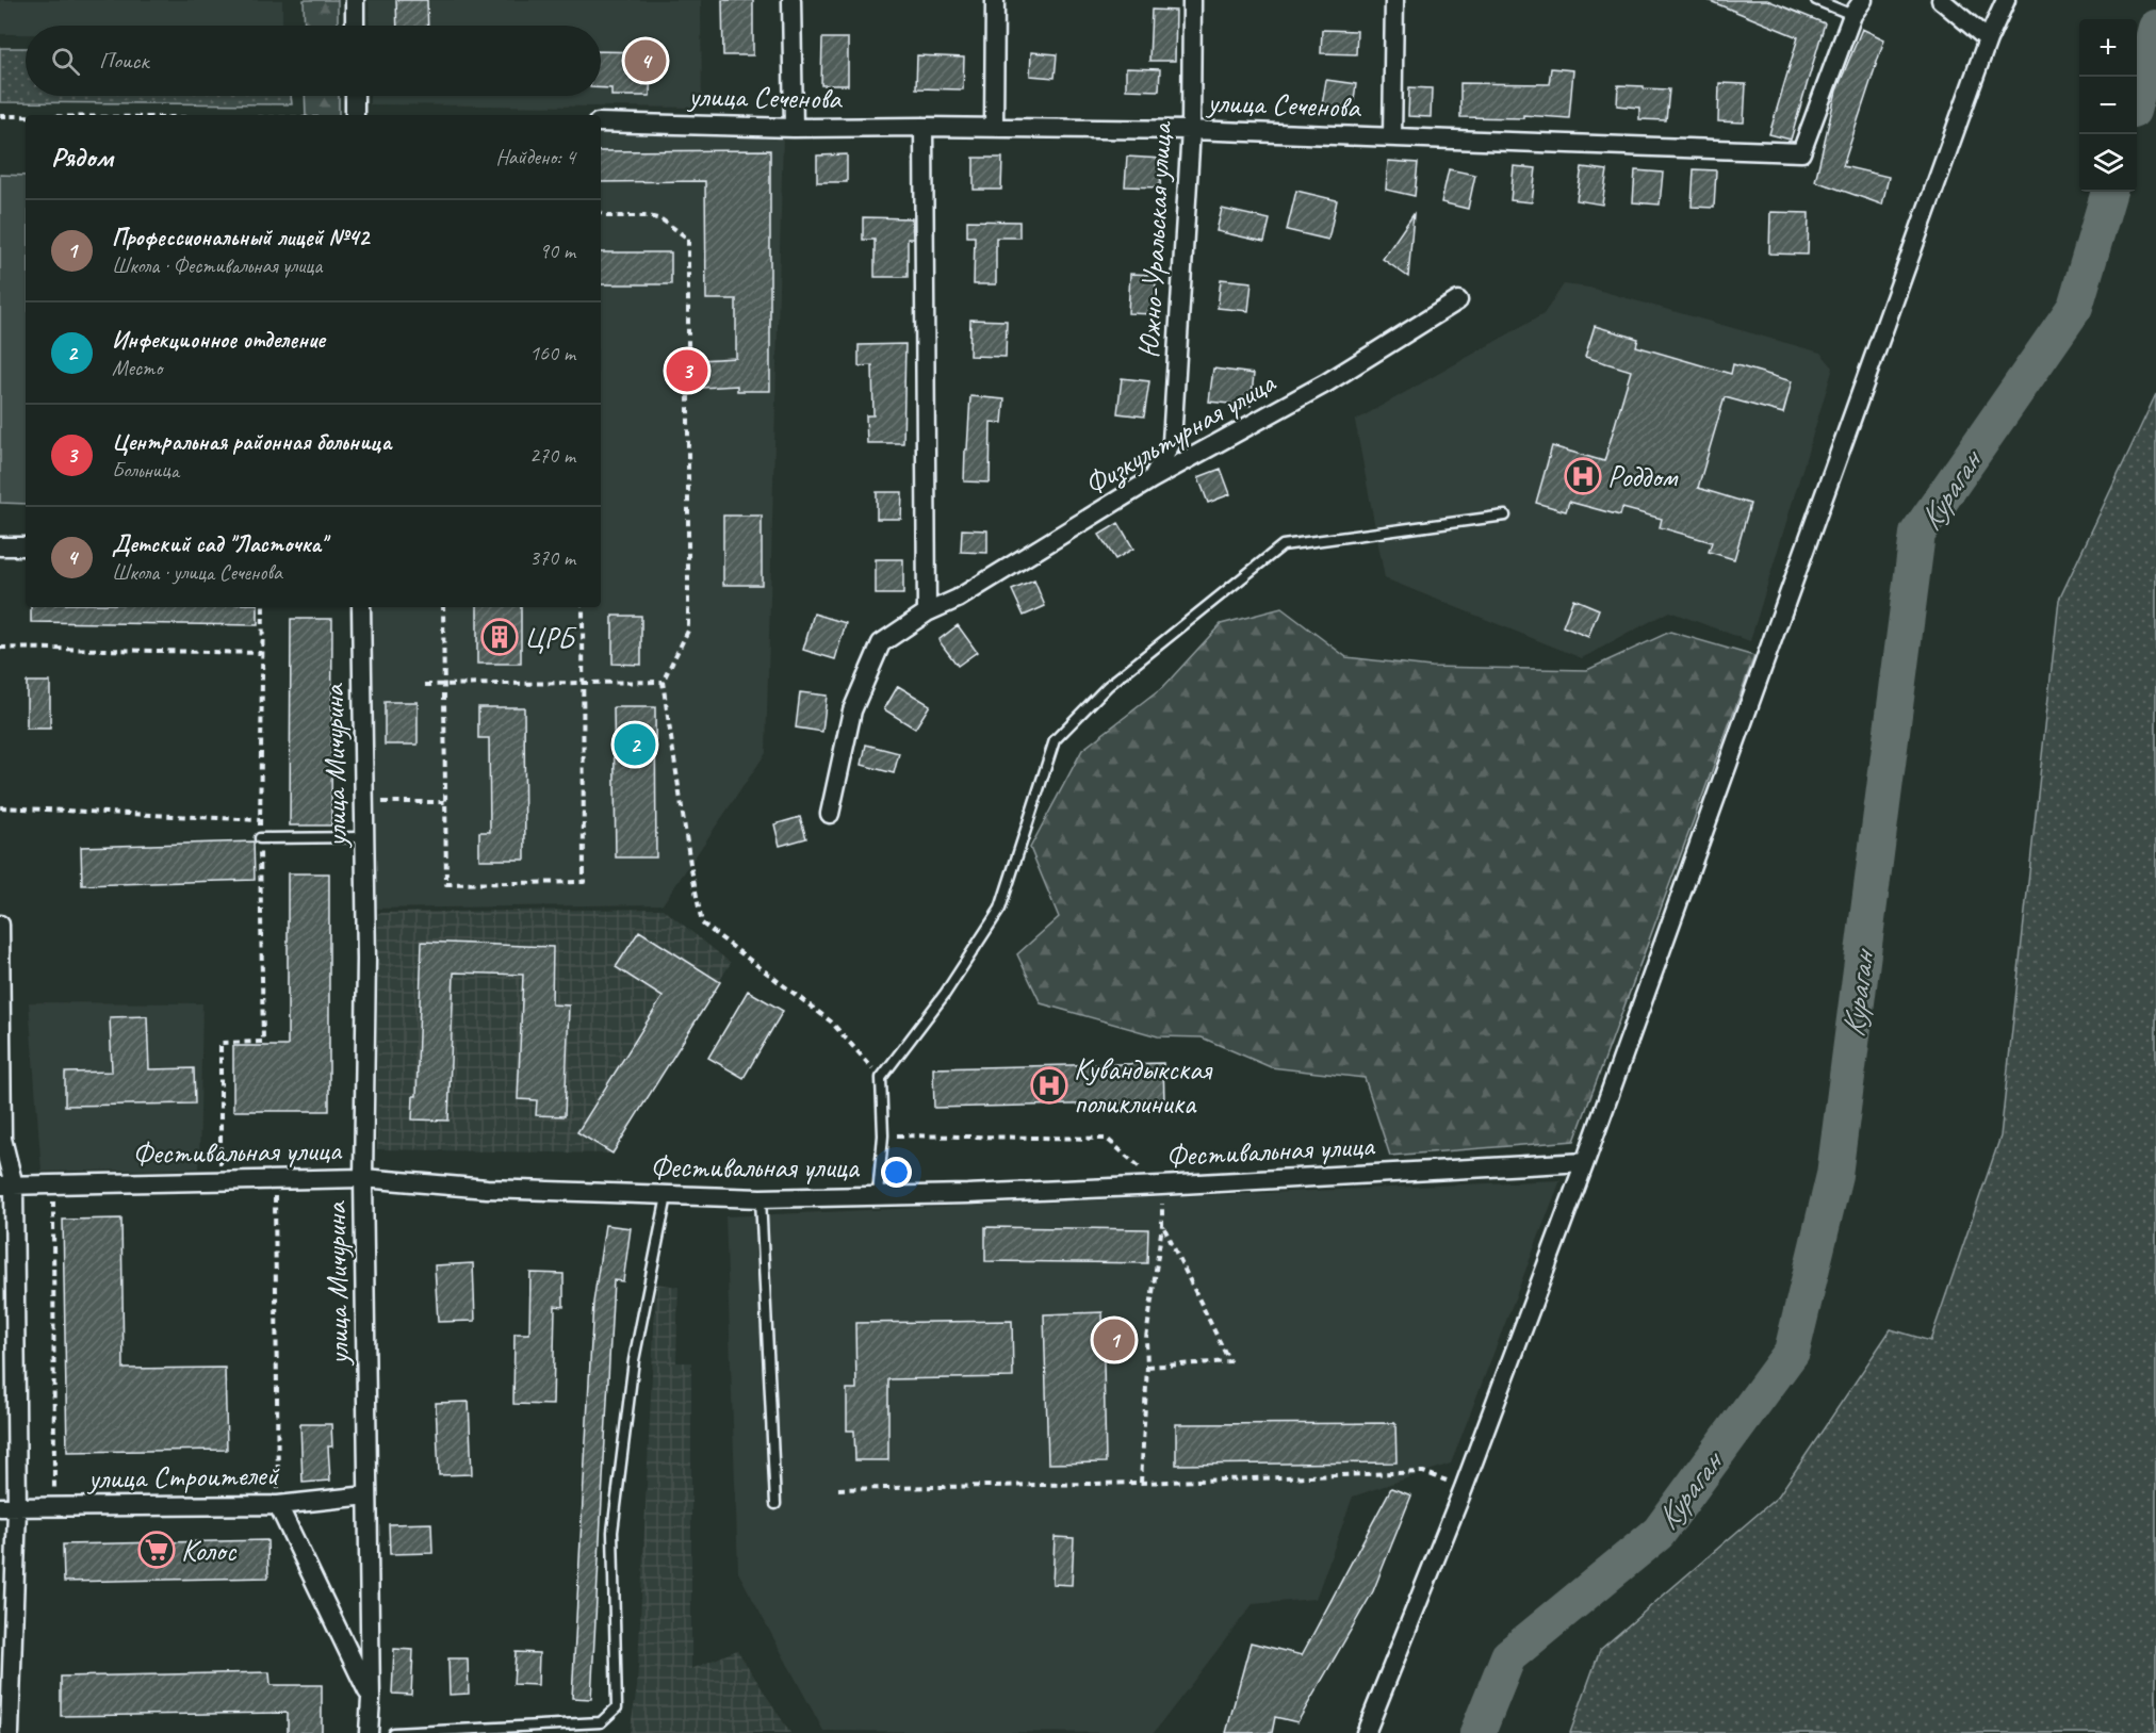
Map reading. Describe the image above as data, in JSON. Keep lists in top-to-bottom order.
{
  "streets": {
    "street": [
      "улица Сеченова",
      "Южно-Уральская улица",
      "Физкультурная улица",
      "улица Мичурина",
      "Фестивальная улица",
      "улица Строителей"
    ]
  },
  "crossings": [
    ["улица Сеченова", "Южно-Уральская улица"],
    ["Южно-Уральская улица", "Физкультурная улица"],
    ["улица Мичурина", "Фестивальная улица"],
    ["улица Мичурина", "улица Строителей"]
  ],
  "water": ["Кураган"],
  "places": {
    "hospital": ["Роддом", "Кувандыкская поликлиника"],
    "building": ["ЦРБ"],
    "supermarket": ["Колос"]
  },
  "page": {
    "map_buttons": ["+", "−"],
    "search": "Поиск",
    "pins": [
      "4",
      "3",
      "2",
      "1"
    ],
    "heading": ["Рядом", "Найдено: 4"],
    "list": [
      {
        "mark": "1",
        "name": "Профессиональный лицей №42",
        "note": "Школа · Фестивальная улица",
        "value": "90 m"
      },
      {
        "mark": "2",
        "name": "Инфекционное отделение",
        "note": "Место",
        "value": "160 m"
      },
      {
        "mark": "3",
        "name": "Центральная районная больница",
        "note": "Больница",
        "value": "270 m"
      },
      {
        "mark": "4",
        "name": "Детский сад \"Ласточка\"",
        "note": "Школа · улица Сеченова",
        "value": "370 m"
      }
    ]
  }
}
